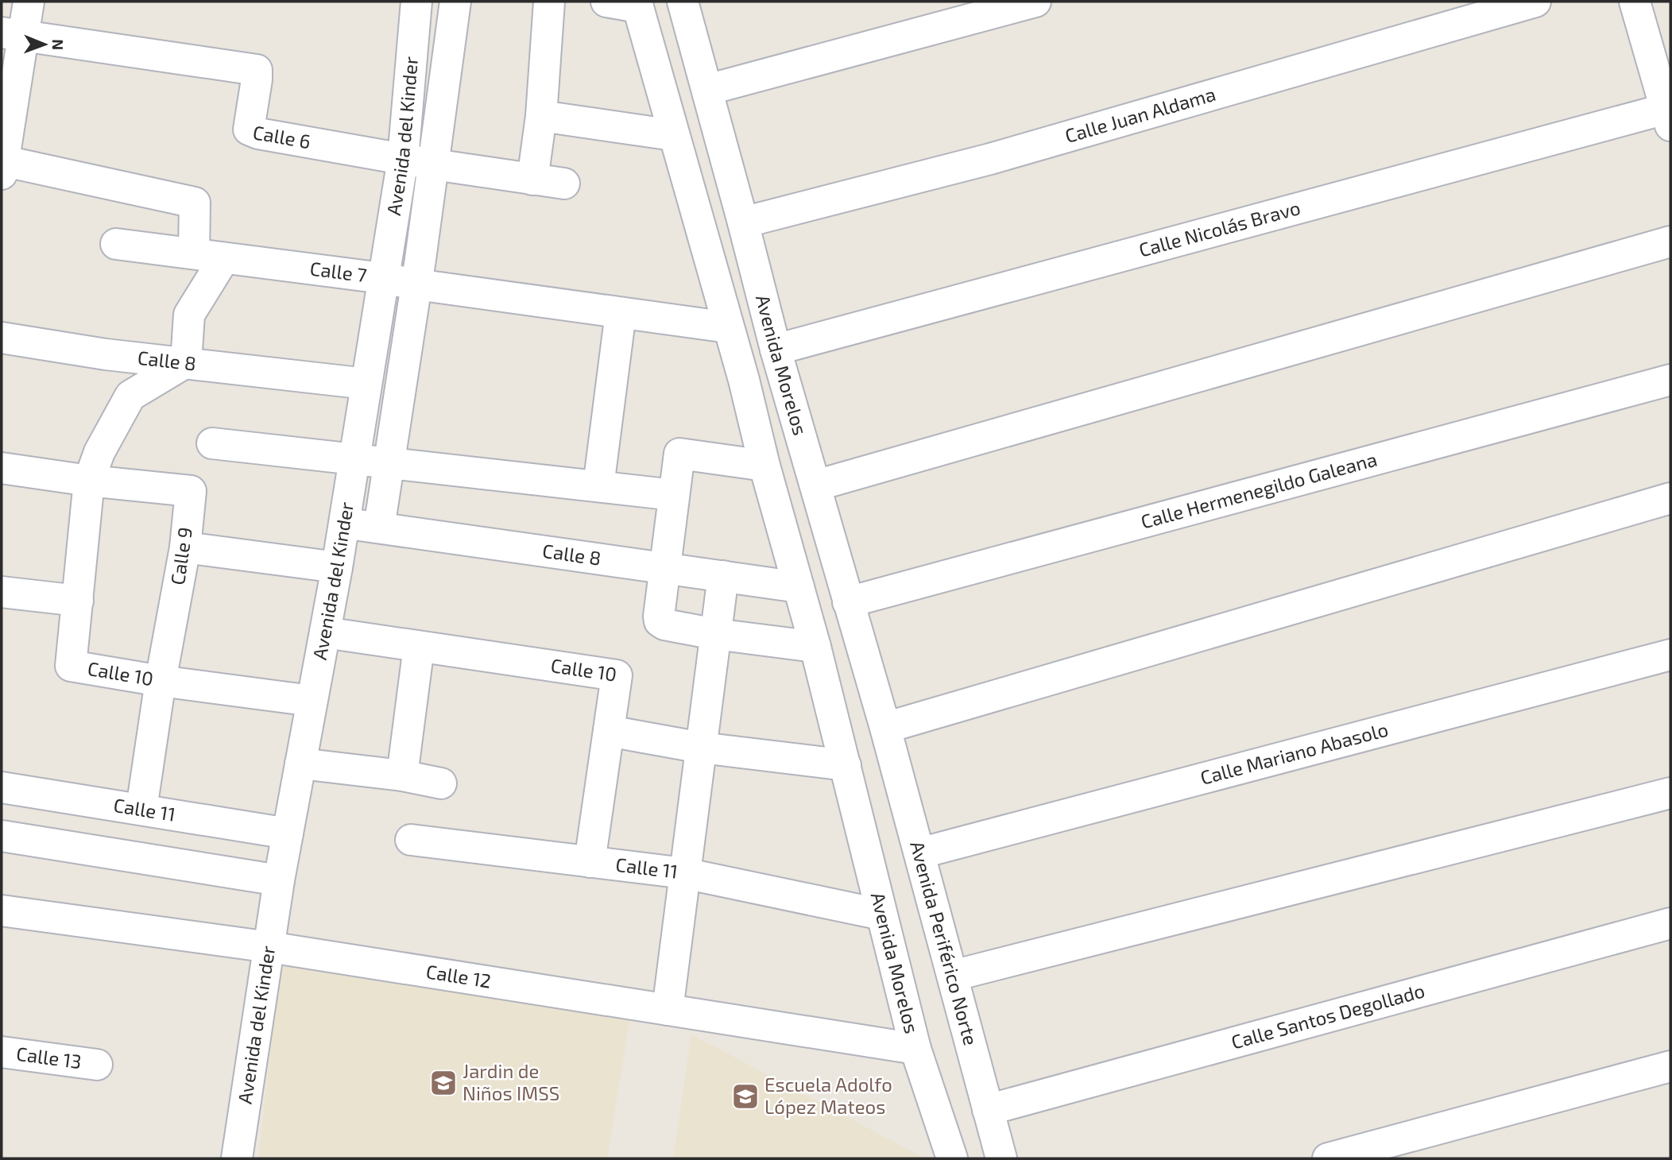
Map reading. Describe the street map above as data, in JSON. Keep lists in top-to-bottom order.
{
  "streets": {
    "street": [
      "Calle Juan Aldama",
      "Calle 6",
      "Avenida del Kinder",
      "Calle Nicolás Bravo",
      "Calle 7",
      "Calle 8",
      "Avenida Morelos",
      "Calle Hermenegildo Galeana",
      "Calle 9",
      "Calle 10",
      "Calle Mariano Abasolo",
      "Calle 11",
      "Avenida Periférico Norte",
      "Calle 12",
      "Calle Santos Degollado",
      "Calle 13"
    ]
  },
  "crossings": [
    ["Calle Juan Aldama", "Avenida Morelos"],
    ["Calle 6", "Avenida del Kinder"],
    ["Avenida del Kinder", "Calle 7"],
    ["Avenida del Kinder", "Calle 8"],
    ["Avenida del Kinder", "Calle 10"],
    ["Avenida del Kinder", "Calle 11"],
    ["Avenida del Kinder", "Calle 12"],
    ["Calle Nicolás Bravo", "Avenida Morelos"],
    ["Calle 7", "Avenida Morelos"],
    ["Calle 8", "Avenida Morelos"],
    ["Avenida Morelos", "Calle Hermenegildo Galeana"],
    ["Avenida Morelos", "Calle 11"],
    ["Avenida Morelos", "Avenida Periférico Norte"],
    ["Avenida Morelos", "Calle 12"],
    ["Calle 9", "Calle 10"],
    ["Calle 9", "Calle 11"],
    ["Calle Mariano Abasolo", "Avenida Periférico Norte"],
    ["Avenida Periférico Norte", "Calle Santos Degollado"]
  ],
  "places": {
    "school or university": ["Jardin de Niños IMSS", "Escuela Adolfo López Mateos"]
  },
  "north": "right"
}
